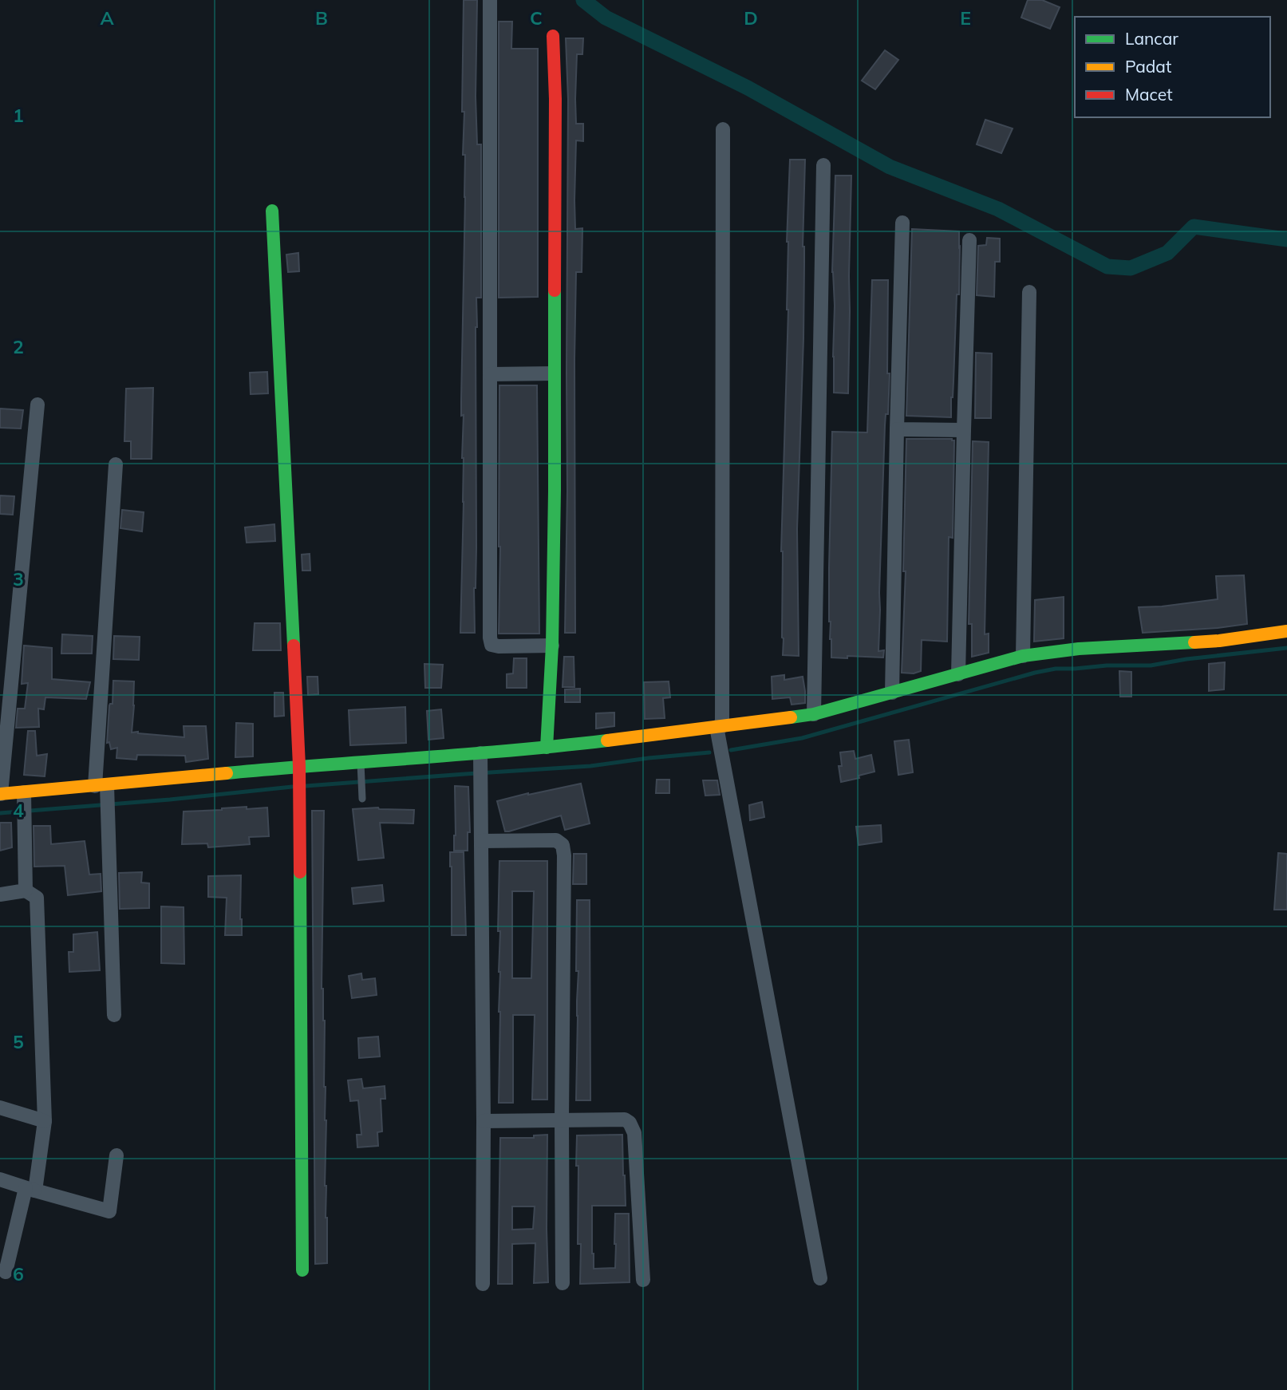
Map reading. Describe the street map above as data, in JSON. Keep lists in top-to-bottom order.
{
  "legend": ["Lancar", "Padat", "Macet"],
  "grid": {
    "columns": [
      "A",
      "B",
      "C",
      "D",
      "E"
    ],
    "rows": [
      "1",
      "2",
      "3",
      "4",
      "5",
      "6"
    ]
  }
}
